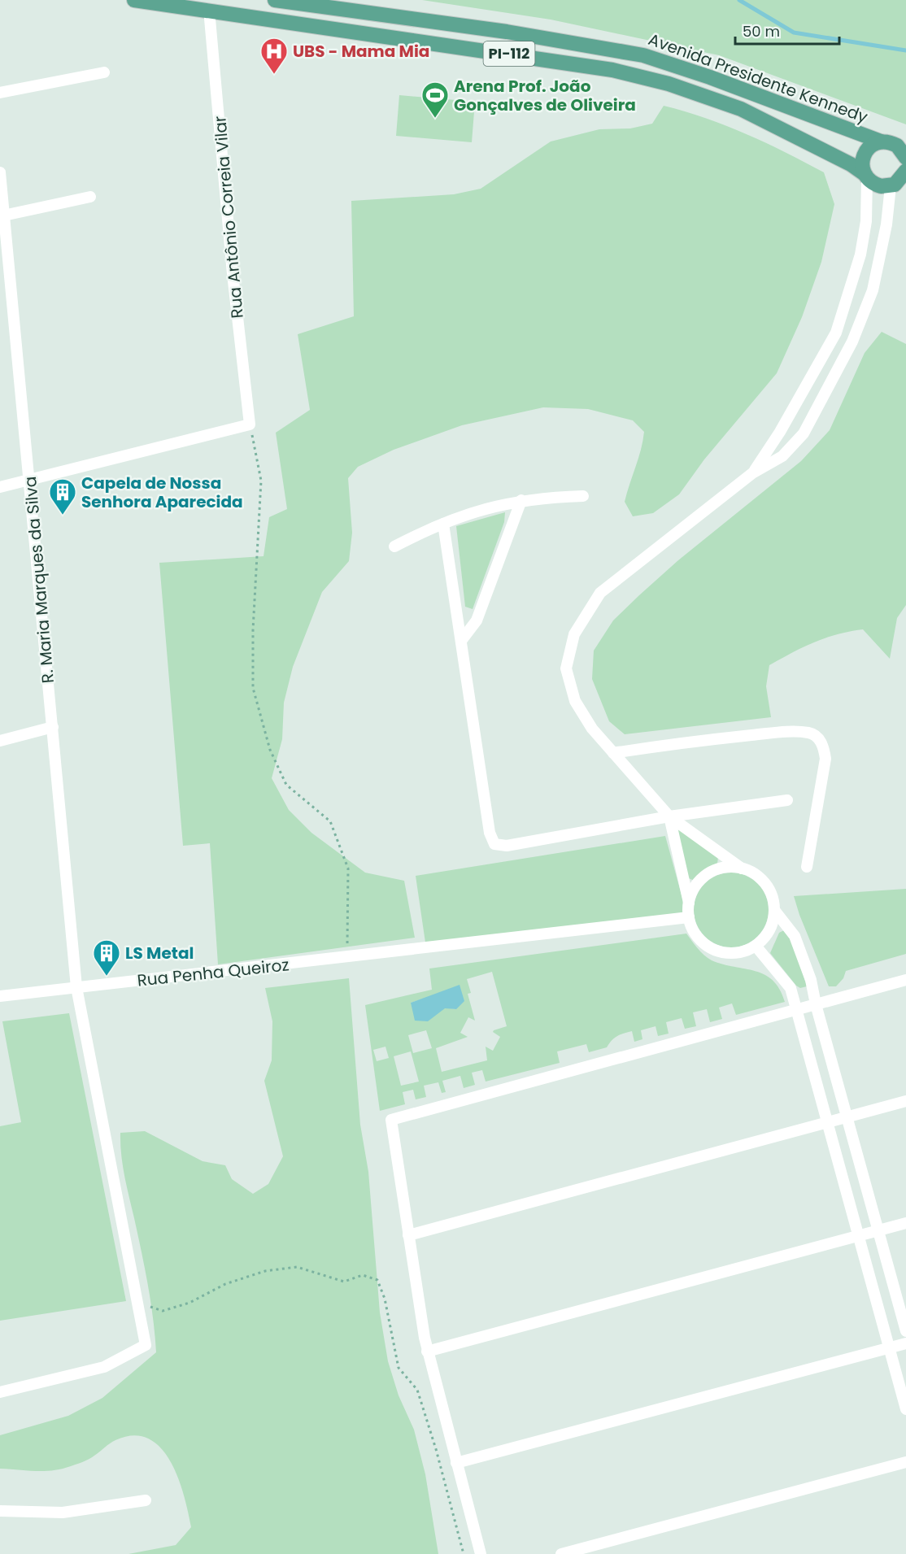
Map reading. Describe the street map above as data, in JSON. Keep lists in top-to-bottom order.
{
  "streets": {
    "main road": ["PI-112", "Avenida Presidente Kennedy"],
    "street": ["Rua Antônio Correia Vilar", "R. Maria Marques da Silva", "Rua Penha Queiroz"]
  },
  "crossings": [
    ["PI-112", "Avenida Presidente Kennedy"],
    ["PI-112", "Rua Antônio Correia Vilar"],
    ["R. Maria Marques da Silva", "Rua Penha Queiroz"]
  ],
  "places": {
    "hospital": ["UBS - Mama Mia"],
    "sports": ["Arena Prof. João Gonçalves de Oliveira"],
    "building": ["Capela de Nossa Senhora Aparecida", "LS Metal"]
  },
  "scale_bar": "50 m"
}
